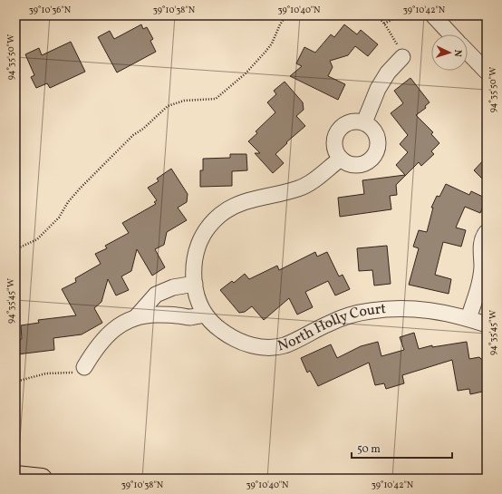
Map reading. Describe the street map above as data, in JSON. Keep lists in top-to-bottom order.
{
  "streets": {
    "street": ["North Holly Court"]
  },
  "scale_bar": "50 m",
  "north": "right",
  "coordinates": [
    "39°10'36\"N",
    "39°10'38\"N",
    "39°10'40\"N",
    "39°10'42\"N",
    "94°35'50\"W",
    "94°35'45\"W"
  ]
}
